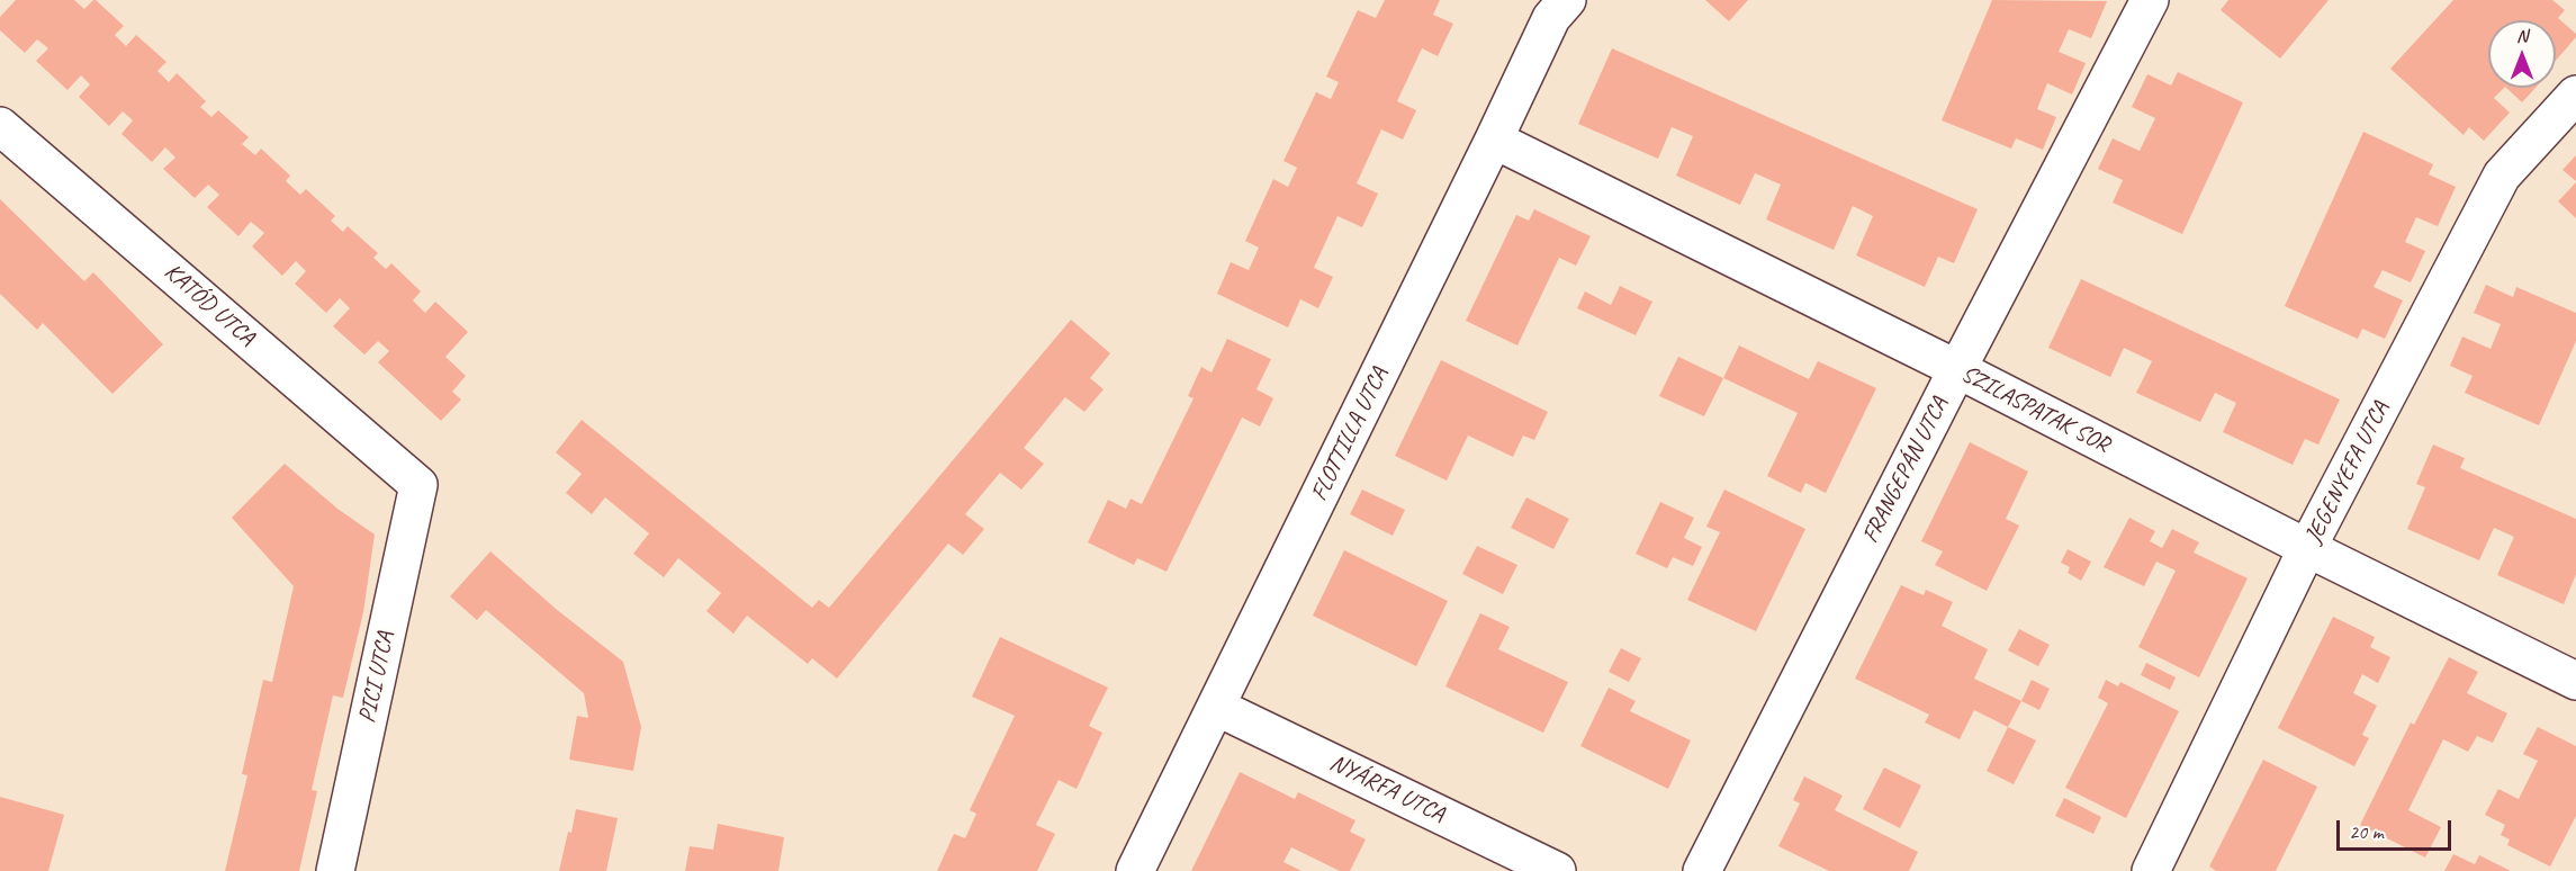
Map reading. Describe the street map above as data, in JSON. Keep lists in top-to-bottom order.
{
  "streets": {
    "street": [
      "KATÓD UTCA",
      "SZILASPATAK SOR",
      "FLOTTILLA UTCA",
      "FRANGEPÁN UTCA",
      "JEGENYEFA UTCA",
      "PICI UTCA",
      "NYÁRFA UTCA"
    ]
  },
  "crossings": [
    ["KATÓD UTCA", "PICI UTCA"],
    ["SZILASPATAK SOR", "FLOTTILLA UTCA"],
    ["SZILASPATAK SOR", "FRANGEPÁN UTCA"],
    ["SZILASPATAK SOR", "JEGENYEFA UTCA"],
    ["FLOTTILLA UTCA", "NYÁRFA UTCA"]
  ],
  "scale_bar": "20 m",
  "north": "top"
}
